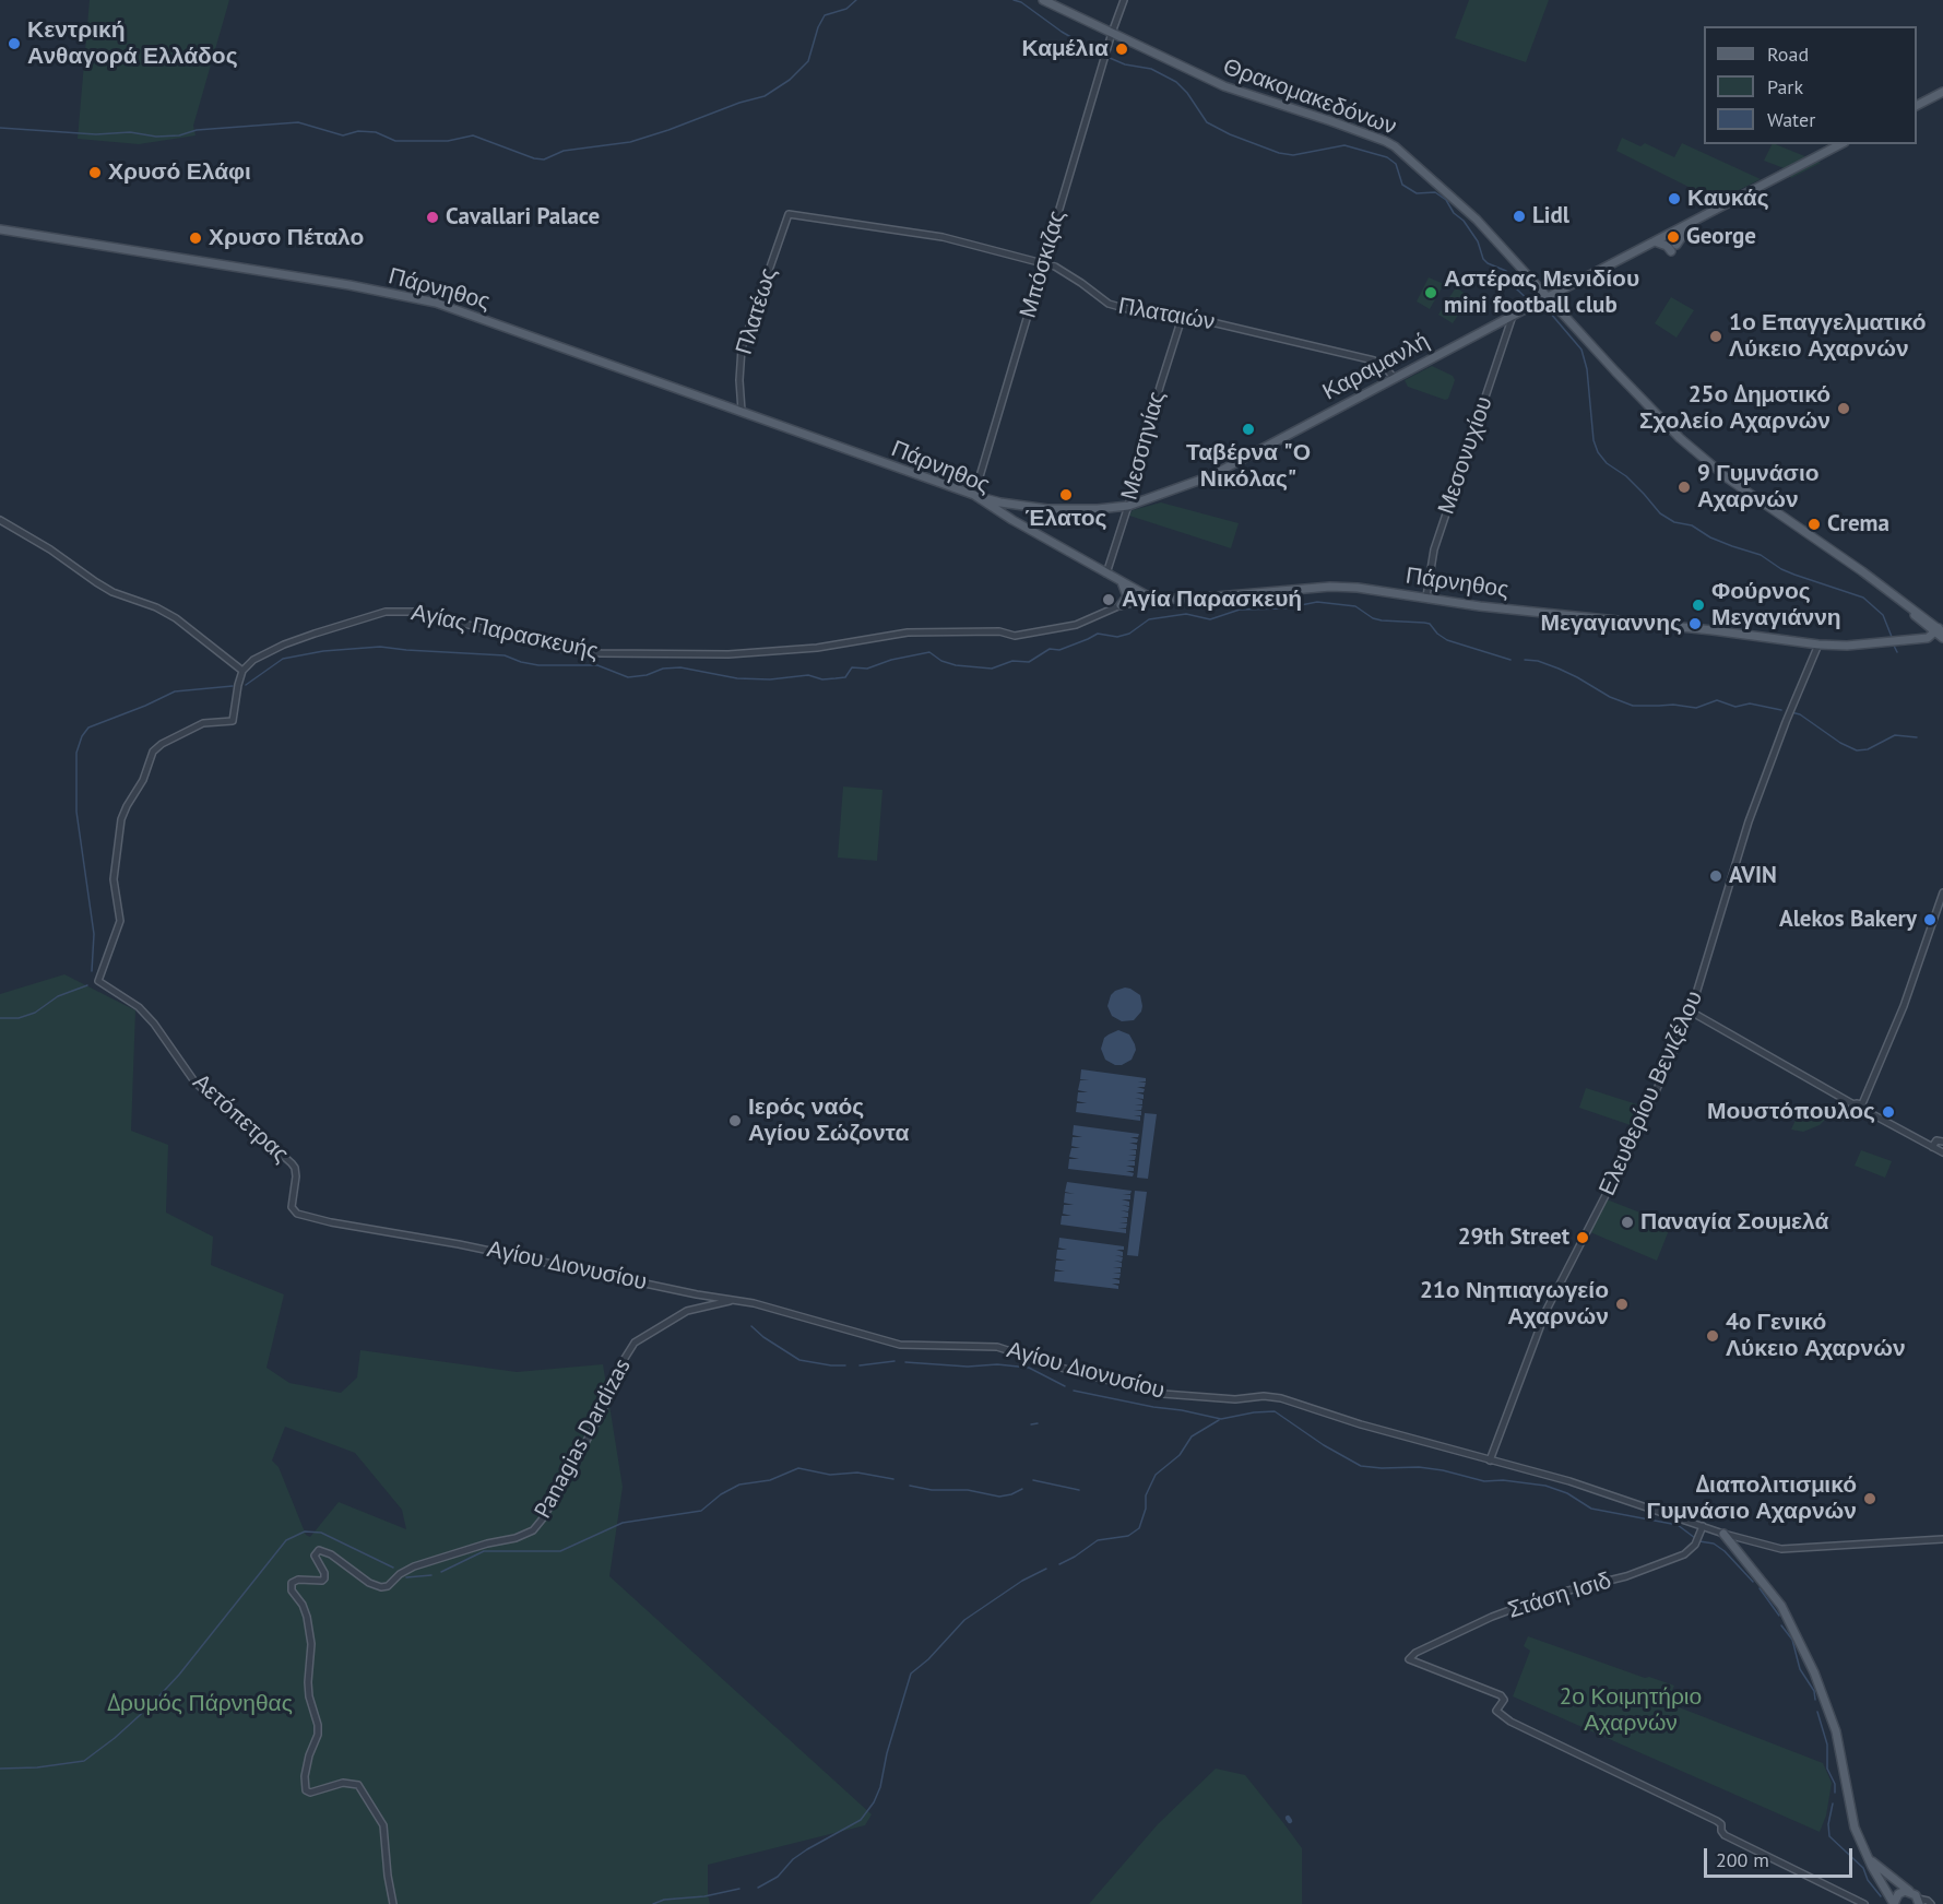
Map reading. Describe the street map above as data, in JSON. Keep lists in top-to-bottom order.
{
  "streets": {
    "main road": ["Θρακομακεδόνων", "Πάρνηθος", "Καραμανλή"],
    "street": [
      "Μπόσκιζας",
      "Πλατέως",
      "Πλαταιών",
      "Μεσσηνίας",
      "Μεσονυχίου",
      "Αγίας Παρασκευής",
      "Ελευθερίου Βενιζέλου",
      "Αετόπετρας",
      "Αγίου Διονυσίου",
      "Panagias Dardizas",
      "Στάση Ισιδ"
    ]
  },
  "crossings": [
    ["Θρακομακεδόνων", "Μπόσκιζας"],
    ["Θρακομακεδόνων", "Καραμανλή"],
    ["Μπόσκιζας", "Πάρνηθος"],
    ["Μπόσκιζας", "Πλαταιών"],
    ["Μπόσκιζας", "Καραμανλή"],
    ["Πάρνηθος", "Πλατέως"],
    ["Πάρνηθος", "Καραμανλή"],
    ["Πάρνηθος", "Μεσσηνίας"],
    ["Πάρνηθος", "Μεσονυχίου"],
    ["Πάρνηθος", "Αγίας Παρασκευής"],
    ["Πάρνηθος", "Ελευθερίου Βενιζέλου"],
    ["Πλατέως", "Πλαταιών"],
    ["Πλαταιών", "Καραμανλή"],
    ["Πλαταιών", "Μεσσηνίας"],
    ["Καραμανλή", "Μεσσηνίας"],
    ["Καραμανλή", "Μεσονυχίου"],
    ["Αγίας Παρασκευής", "Αετόπετρας"],
    ["Ελευθερίου Βενιζέλου", "Αγίου Διονυσίου"],
    ["Αετόπετρας", "Αγίου Διονυσίου"],
    ["Αγίου Διονυσίου", "Panagias Dardizas"],
    ["Αγίου Διονυσίου", "Στάση Ισιδ"]
  ],
  "parks": ["2ο Κοιμητήριο Αχαρνών", "Δρυμός Πάρνηθας"],
  "places": [
    "Κεντρική Ανθαγορά Ελλάδος",
    "Καμέλια",
    "Χρυσό Ελάφι",
    "Καυκάς",
    "Lidl",
    "Cavallari Palace",
    "George",
    "Χρυσο Πέταλο",
    "Αστέρας Μενιδίου mini football club",
    "1ο Επαγγελματικό Λύκειο Αχαρνών",
    "25ο Δημοτικό Σχολείο Αχαρνών",
    "Ταβέρνα \"Ο Νικόλας\"",
    "9 Γυμνάσιο Αχαρνών",
    "Έλατος",
    "Crema",
    "Αγία Παρασκευή",
    "Φούρνος Μεγαγιάννη",
    "Μεγαγιαννης",
    "AVIN",
    "Alekos Bakery",
    "Μουστόπουλος",
    "Ιερός ναός Αγίου Σώζοντα",
    "Παναγία Σουμελά",
    "29th Street",
    "21ο Νηπιαγωγείο Αχαρνών",
    "4o Γενικό Λύκειο Αχαρνών",
    "Διαπολιτισμικό Γυμνάσιο Αχαρνών"
  ],
  "legend": ["Road", "Park", "Water"],
  "scale_bar": "200 m"
}
